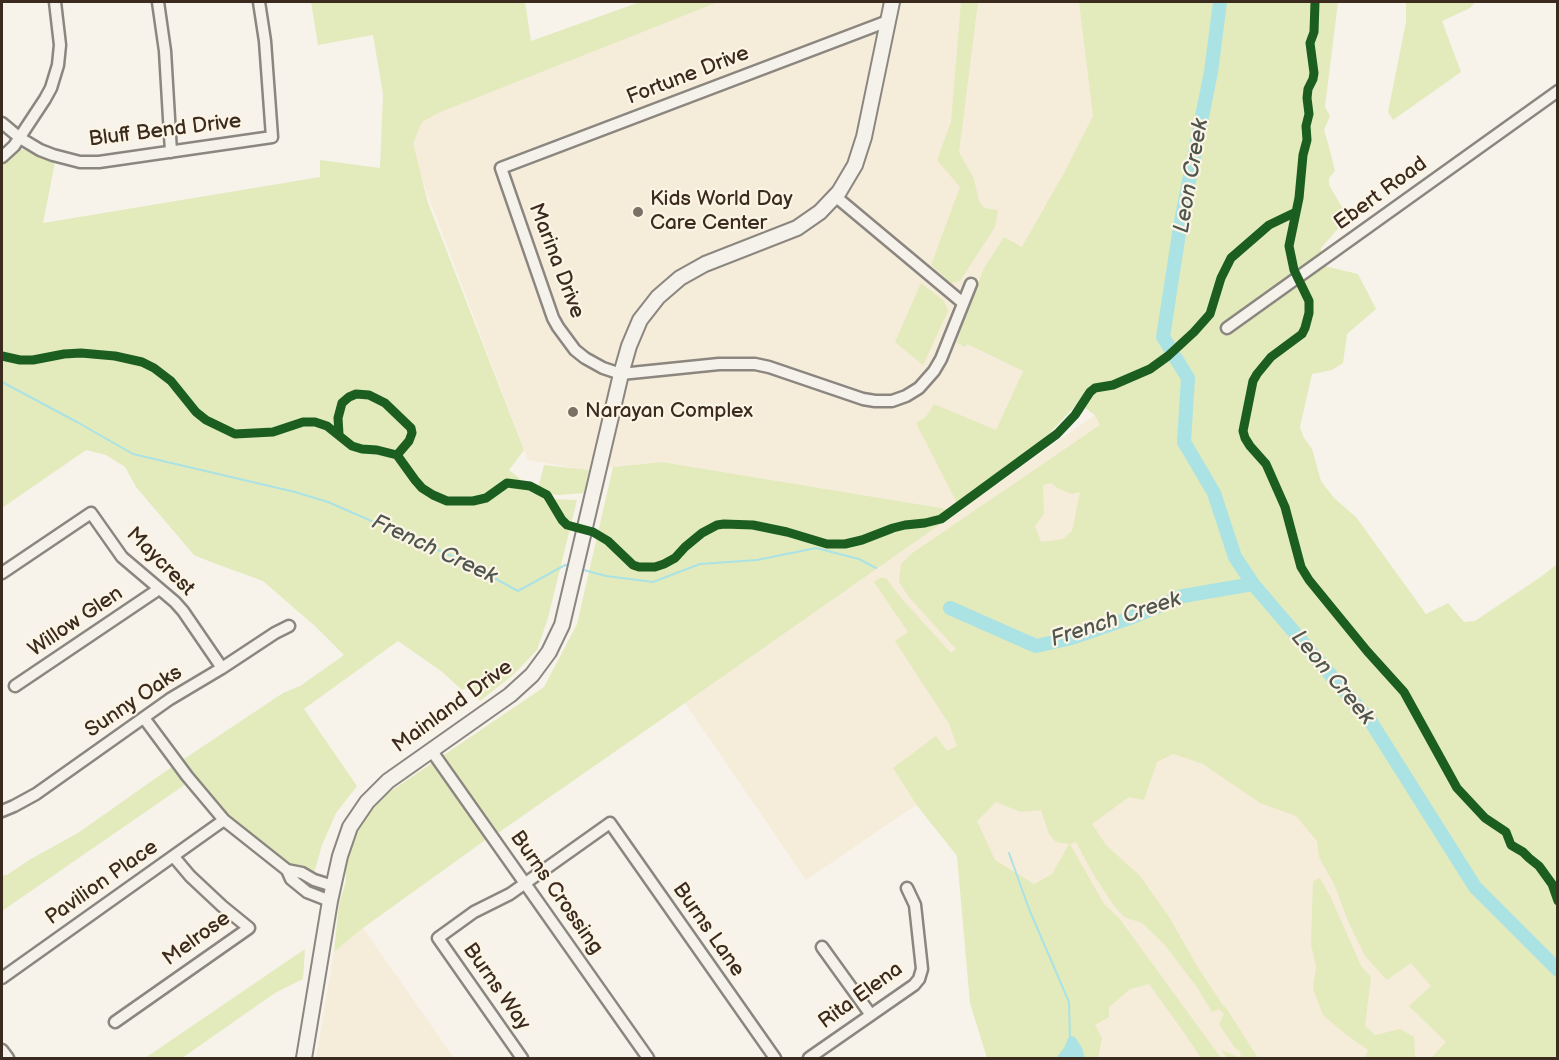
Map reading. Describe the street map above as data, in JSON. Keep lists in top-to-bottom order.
{
  "streets": {
    "main road": ["Mainland Drive"],
    "street": [
      "Fortune Drive",
      "Bluff Bend Drive",
      "Ebert Road",
      "Marina Drive",
      "Maycrest",
      "Willow Glen",
      "Sunny Oaks",
      "Pavilion Place",
      "Burns Crossing",
      "Burns Lane",
      "Melrose",
      "Burns Way",
      "Rita Elena"
    ]
  },
  "crossings": [
    ["Fortune Drive", "Marina Drive"],
    ["Fortune Drive", "Mainland Drive"],
    ["Marina Drive", "Mainland Drive"],
    ["Maycrest", "Willow Glen"],
    ["Maycrest", "Sunny Oaks"],
    ["Mainland Drive", "Burns Crossing"],
    ["Pavilion Place", "Melrose"],
    ["Burns Crossing", "Burns Lane"],
    ["Burns Crossing", "Burns Way"],
    ["Burns Lane", "Burns Way"]
  ],
  "water": ["Leon Creek", "French Creek"],
  "places": ["Kids World Day Care Center", "Narayan Complex"]
}
